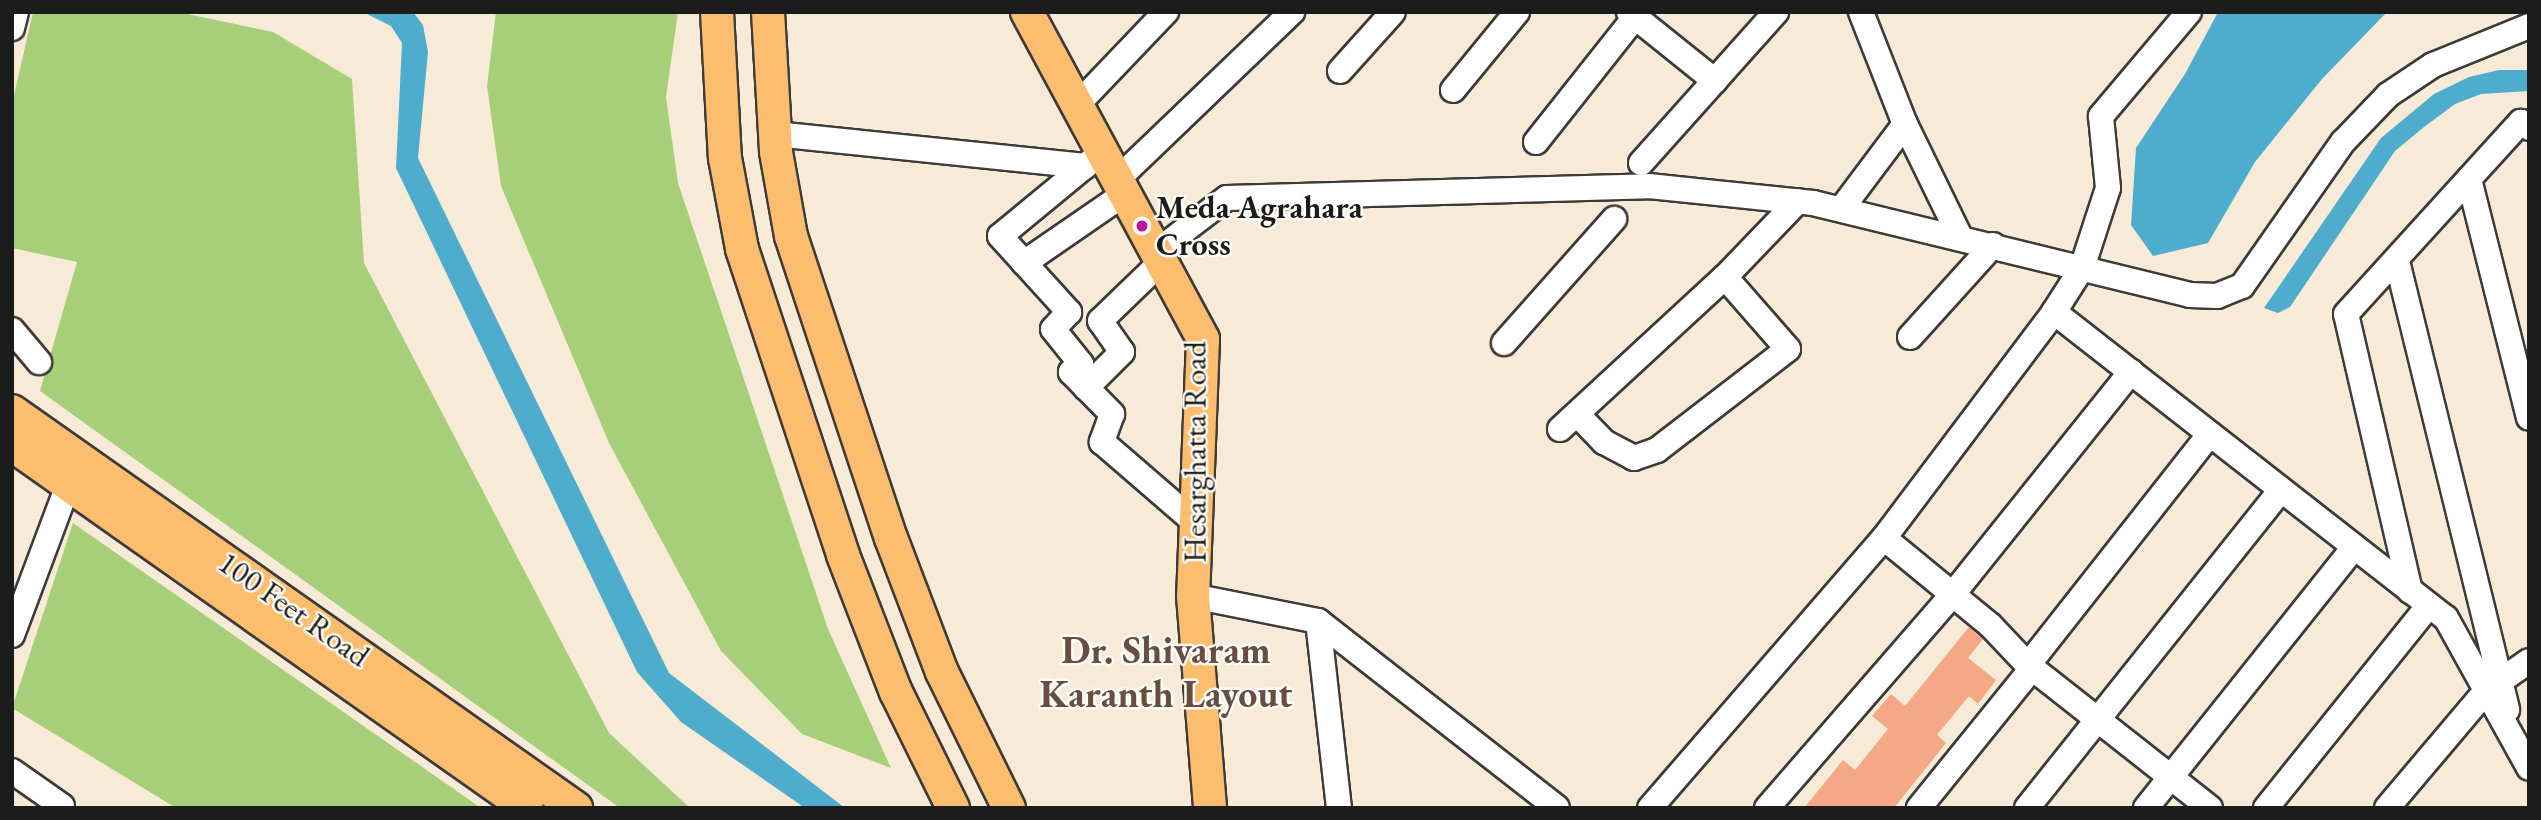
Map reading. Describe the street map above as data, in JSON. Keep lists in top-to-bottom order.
{
  "streets": {
    "main road": ["Hesarghatta Road", "100 Feet Road"]
  },
  "districts": ["Dr. Shivaram Karanth Layout"],
  "places": ["Meda Agrahara Cross"]
}
